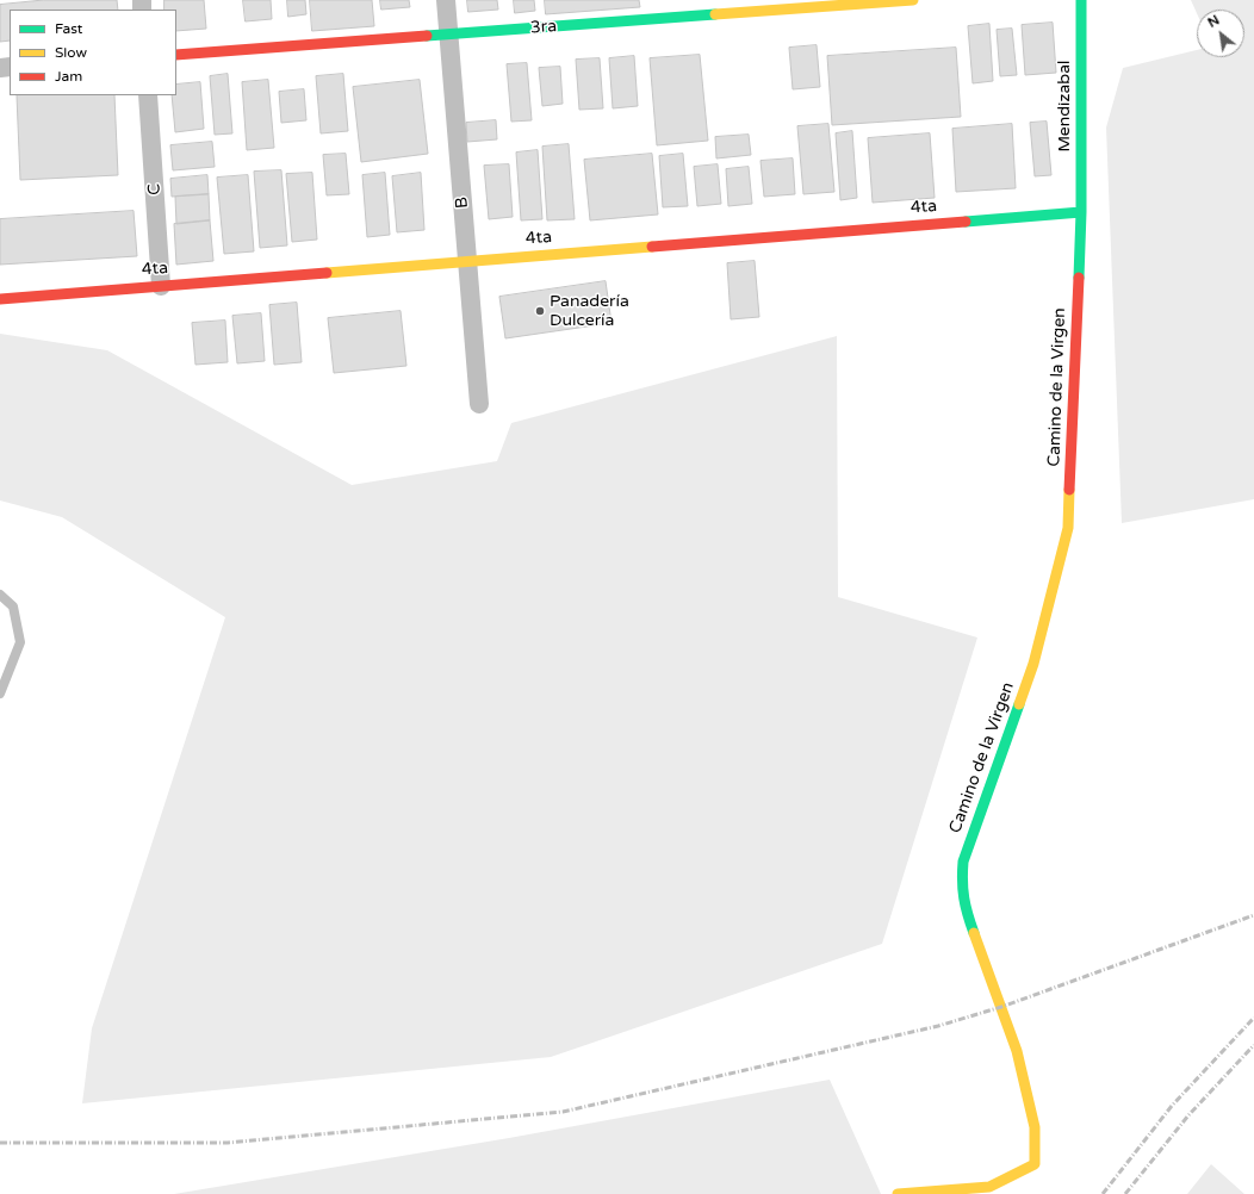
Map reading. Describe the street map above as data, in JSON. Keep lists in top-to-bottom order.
{
  "streets": {
    "street": [
      "3ra",
      "Mendizabal",
      "C",
      "B",
      "4ta",
      "Camino de la Virgen"
    ]
  },
  "crossings": [
    ["3ra", "B"],
    ["Mendizabal", "4ta"],
    ["Mendizabal", "Camino de la Virgen"],
    ["C", "4ta"],
    ["B", "4ta"],
    ["4ta", "Camino de la Virgen"]
  ],
  "places": ["Panadería Dulcería"],
  "legend": ["Fast", "Slow", "Jam"],
  "north": "top left"
}
